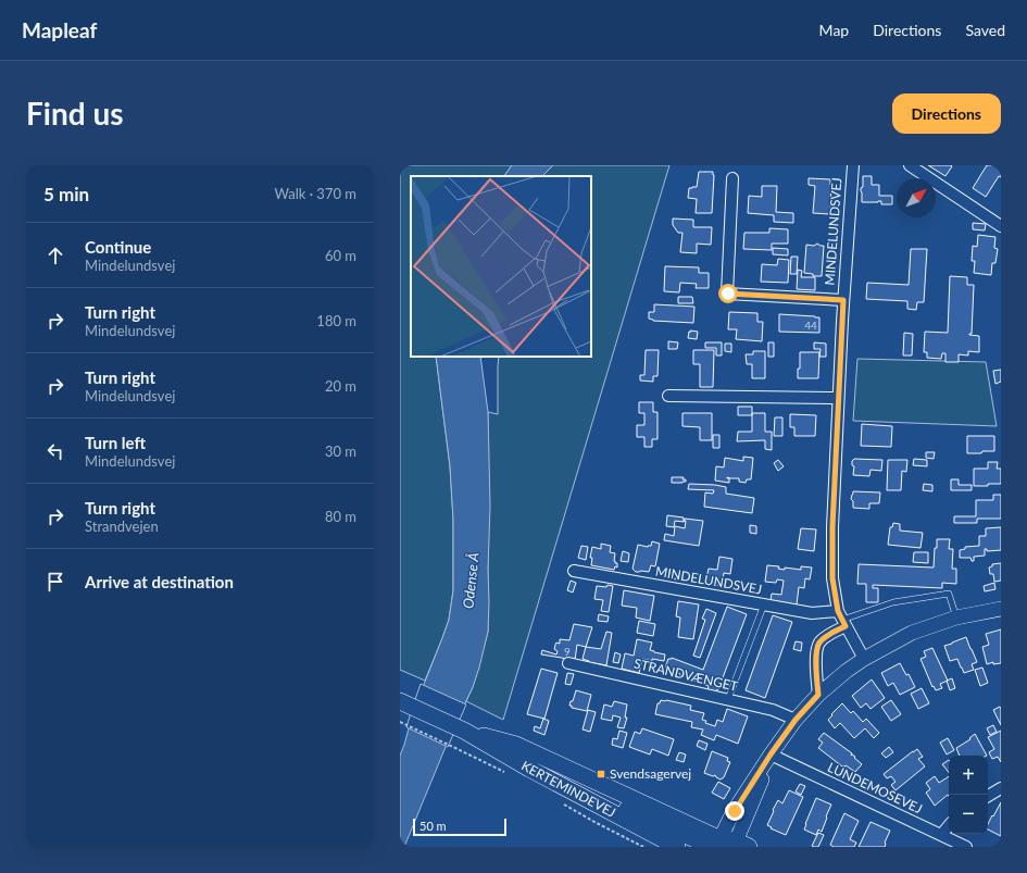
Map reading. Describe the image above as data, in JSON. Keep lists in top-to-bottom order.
{
  "streets": {
    "main road": ["KERTEMINDEVEJ"],
    "street": ["MINDELUNDSVEJ", "STRANDVÆNGET", "LUNDEMOSEVEJ"]
  },
  "water": ["Odense Å"],
  "places": {
    "transit": ["Svendsagervej"]
  },
  "house_numbers": ["44", "9"],
  "scale_bar": "50 m",
  "north": "top right",
  "page": {
    "header": "Mapleaf",
    "nav": ["Map", "Directions", "Saved"],
    "buttons": "Directions",
    "title": "Find us",
    "heading": ["5 min", "Walk · 370 m"],
    "list": [
      ["Continue", "Mindelundsvej", "60 m"],
      ["Turn right", "Mindelundsvej", "180 m"],
      ["Turn right", "Mindelundsvej", "20 m"],
      ["Turn left", "Mindelundsvej", "30 m"],
      ["Turn right", "Strandvejen", "80 m"],
      "Arrive at destination"
    ],
    "map_buttons": ["+", "−"],
    "scale": "50 m"
  }
}
